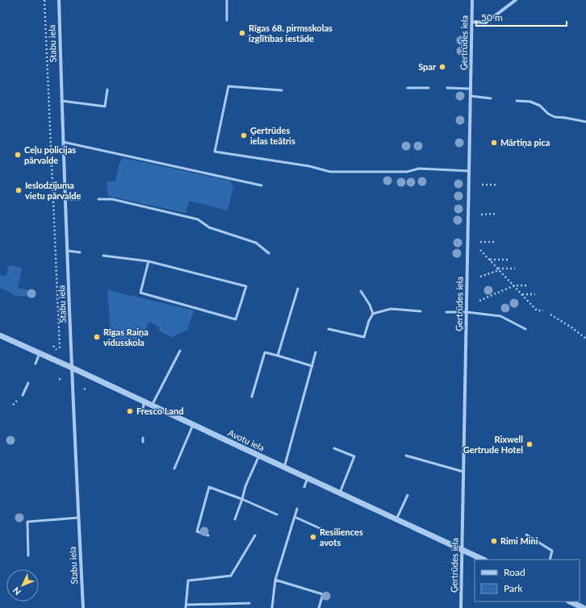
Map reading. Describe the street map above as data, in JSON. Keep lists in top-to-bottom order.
{
  "streets": {
    "street": ["Ģertrūdes iela", "Stabu iela", "Avotu iela"]
  },
  "crossings": [
    ["Ģertrūdes iela", "Avotu iela"],
    ["Stabu iela", "Avotu iela"]
  ],
  "places": [
    "Rīgas 68. pirmsskolas izglītības iestāde",
    "Spar",
    "Ģertrūdes ielas teātris",
    "Mārtiņa pica",
    "Ceļu policijas pārvalde",
    "Ieslodzījuma vietu pārvalde",
    "Rīgas Raiņa vidusskola",
    "Fresco Land",
    "Rixwell Gertrude Hotel",
    "Resiliences avots",
    "Rimi Mini"
  ],
  "legend": ["Road", "Park"],
  "scale_bar": "50 m",
  "north": "bottom left"
}
